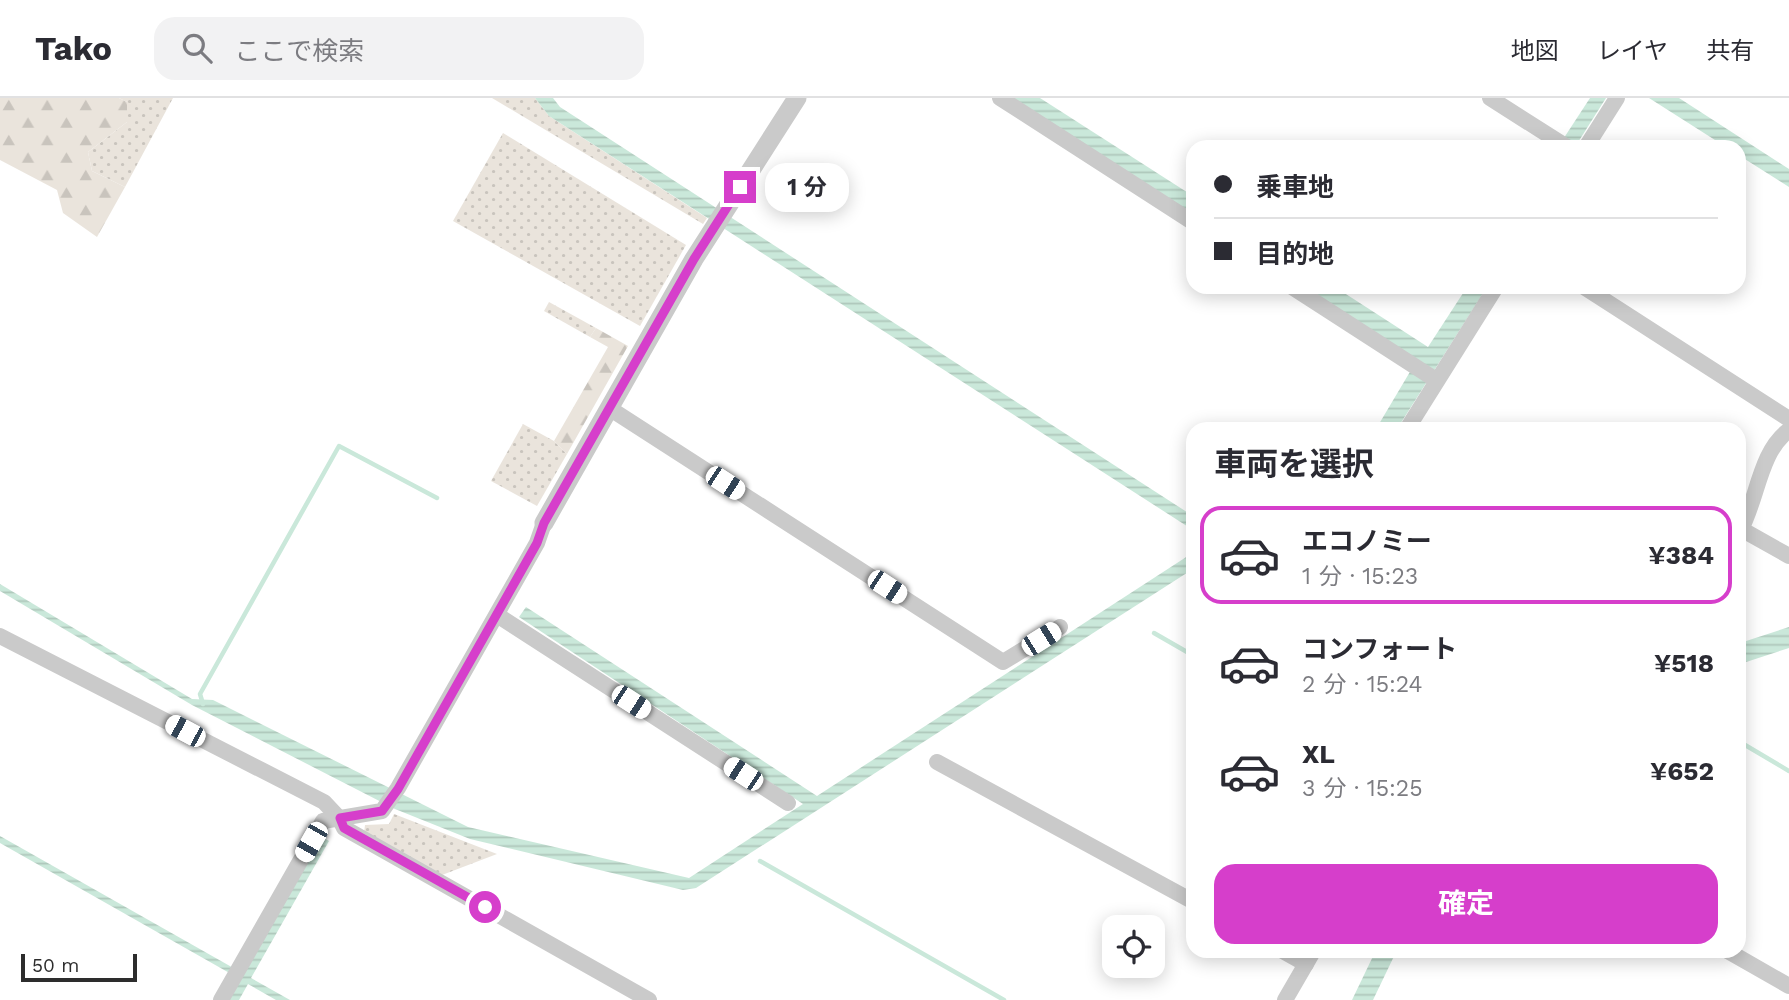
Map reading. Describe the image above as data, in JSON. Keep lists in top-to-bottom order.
{
  "scale_bar": "50 m",
  "page": {
    "header": "Tako",
    "search": "ここで検索",
    "nav": ["地図", "レイヤ", "共有"],
    "banner": ["乗車地", "目的地"],
    "bubble": "1 分",
    "heading": "車両を選択",
    "list": [
      {
        "name": "エコノミー",
        "note": "1 分 · 15:23",
        "value": "¥384"
      },
      {
        "name": "コンフォート",
        "note": "2 分 · 15:24",
        "value": "¥518"
      },
      {
        "name": "XL",
        "note": "3 分 · 15:25",
        "value": "¥652"
      }
    ],
    "buttons": "確定",
    "scale": "50 m"
  }
}
